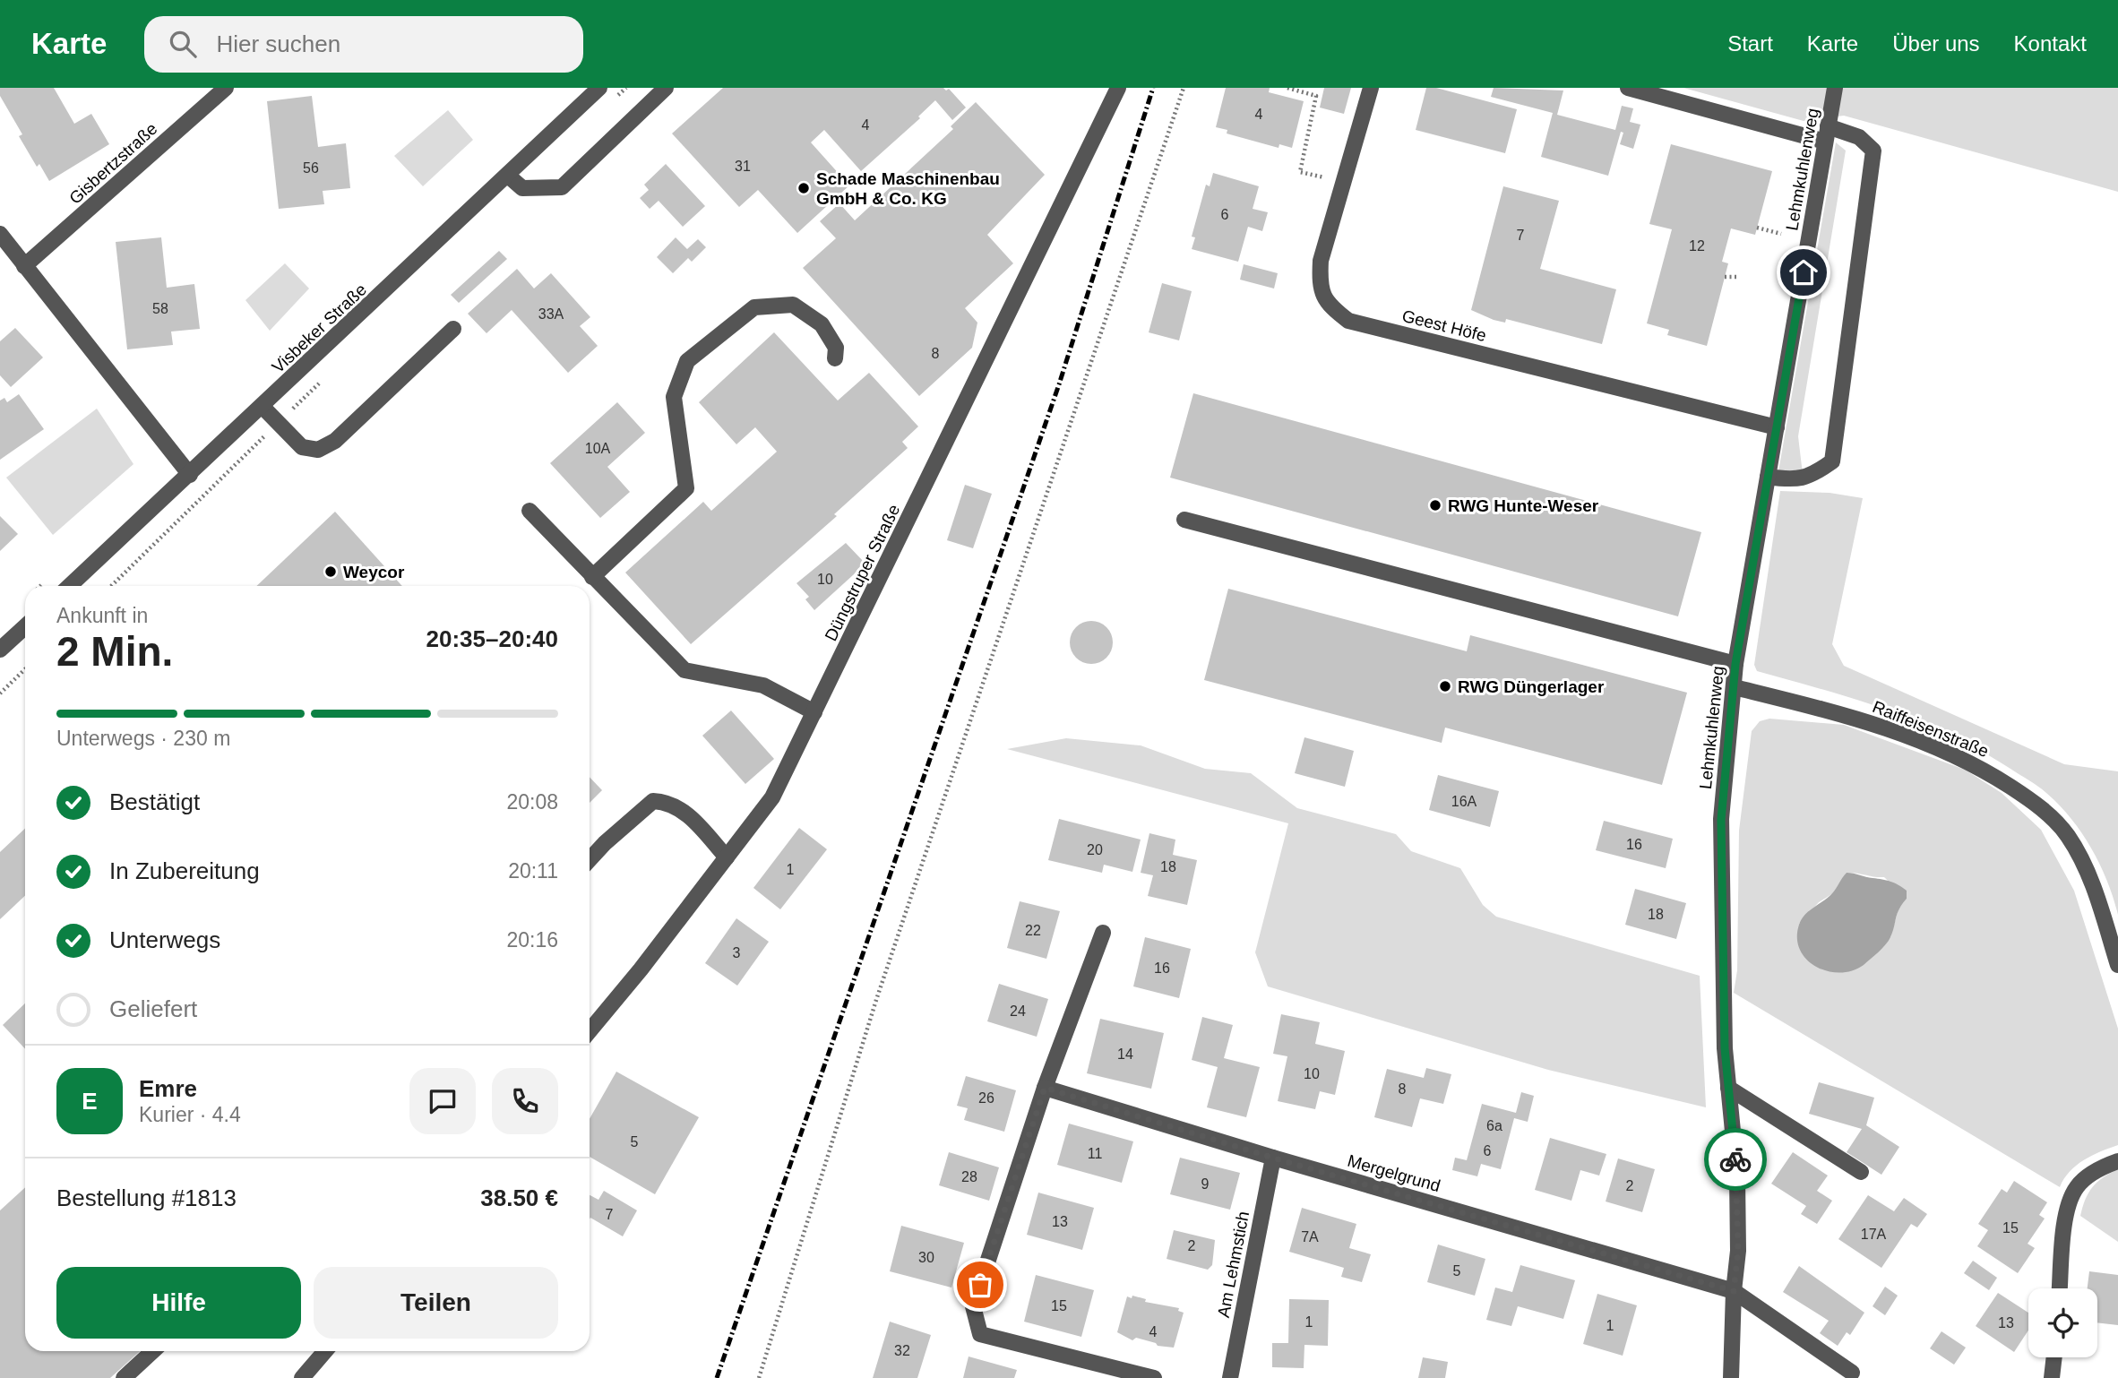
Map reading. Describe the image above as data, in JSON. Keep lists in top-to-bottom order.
{
  "streets": {
    "street": [
      "Gisbertzstraße",
      "Lehmkuhlenweg",
      "Geest Höfe",
      "Visbeker Straße",
      "Düngstruper Straße",
      "Raiffeisenstraße",
      "Mergelgrund",
      "Am Lehmstich"
    ]
  },
  "crossings": [
    ["Lehmkuhlenweg", "Geest Höfe"],
    ["Lehmkuhlenweg", "Raiffeisenstraße"],
    ["Lehmkuhlenweg", "Mergelgrund"],
    ["Mergelgrund", "Am Lehmstich"]
  ],
  "places": [
    "Schade Maschinenbau GmbH & Co. KG",
    "RWG Hunte-Weser",
    "Weycor",
    "RWG Düngerlager"
  ],
  "house_numbers": [
    "4",
    "4",
    "31",
    "56",
    "6",
    "7",
    "12",
    "58",
    "33A",
    "8",
    "10A",
    "10",
    "16A",
    "16",
    "20",
    "18",
    "1",
    "18",
    "22",
    "3",
    "16",
    "24",
    "14",
    "10",
    "8",
    "26",
    "6a",
    "5",
    "6",
    "11",
    "28",
    "9",
    "2",
    "7",
    "13",
    "15",
    "17A",
    "7A",
    "2",
    "30",
    "5",
    "15",
    "1",
    "13",
    "1",
    "4",
    "32"
  ],
  "page": {
    "header": "Karte",
    "search": "Hier suchen",
    "nav": [
      "Start",
      "Karte",
      "Über uns",
      "Kontakt"
    ],
    "heading": ["2 Min.", "Ankunft in", "20:35–20:40"],
    "panel": [
      "Emre",
      "Kurier · 4.4",
      "Bestellung #1813",
      "38.50 €"
    ],
    "bar": "Unterwegs · 230 m",
    "list": [
      ["Bestätigt", "20:08"],
      ["In Zubereitung", "20:11"],
      ["Unterwegs", "20:16"],
      "Geliefert"
    ],
    "round": "E",
    "buttons": ["Hilfe", "Teilen"]
  }
}
